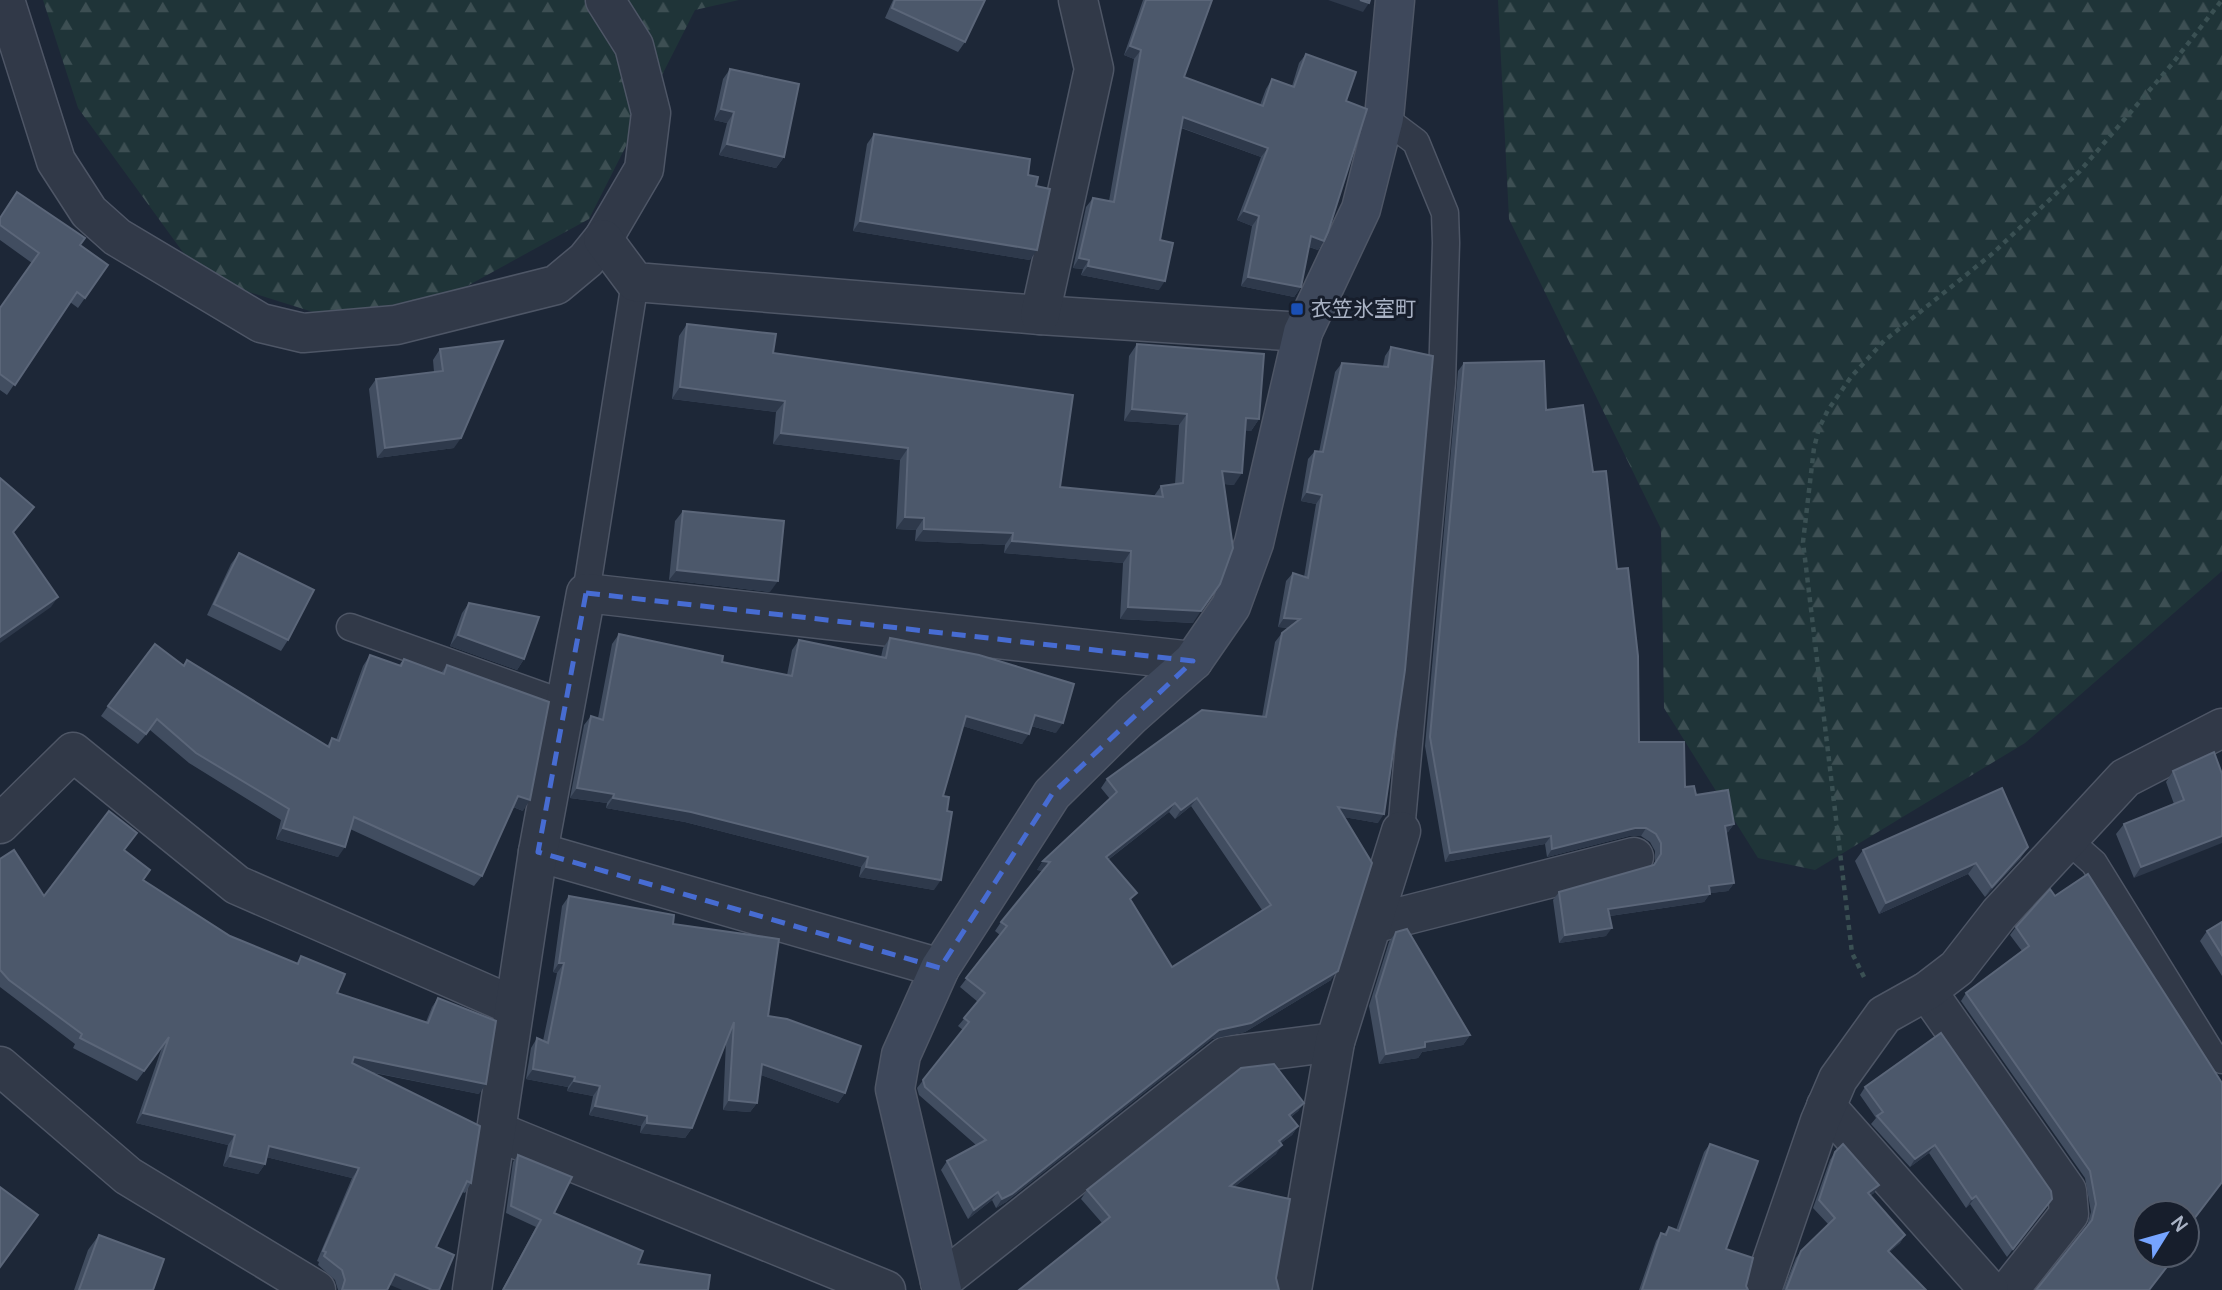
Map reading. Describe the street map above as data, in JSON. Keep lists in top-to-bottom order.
{
  "places": {
    "transit": ["衣笠氷室町"]
  },
  "north": "top right"
}
